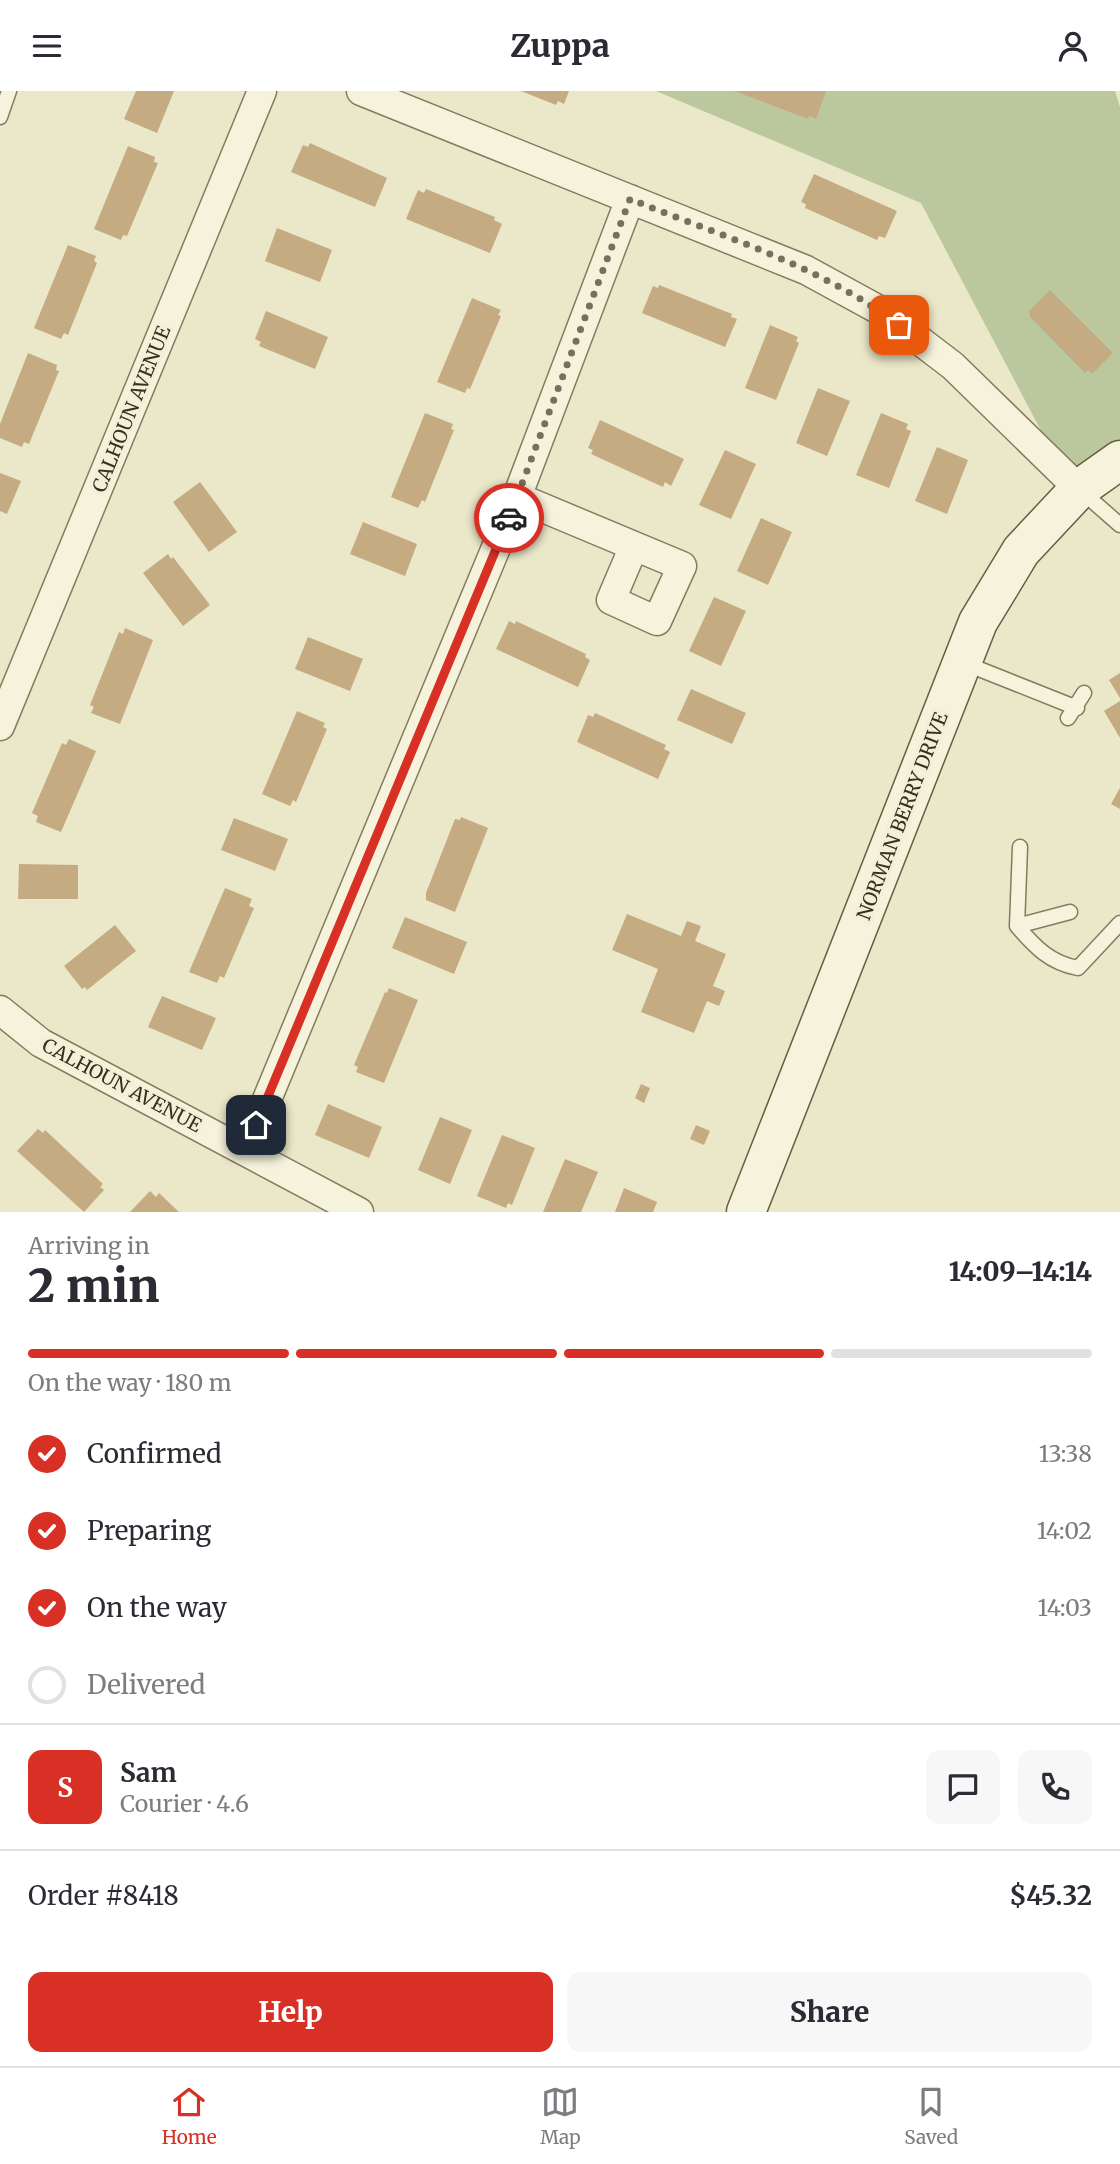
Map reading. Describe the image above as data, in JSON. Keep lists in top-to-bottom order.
{
  "streets": {
    "main road": ["NORMAN BERRY DRIVE"],
    "street": ["CALHOUN AVENUE"]
  },
  "page": {
    "header": "Zuppa",
    "heading": ["2 min", "Arriving in", "14:09–14:14"],
    "panel": [
      "Sam",
      "Courier · 4.6",
      "Order #8418",
      "$45.32"
    ],
    "bar": "On the way · 180 m",
    "list": [
      ["Confirmed", "13:38"],
      ["Preparing", "14:02"],
      ["On the way", "14:03"],
      "Delivered"
    ],
    "round": "S",
    "buttons": ["Help", "Share"],
    "tabs": ["Home", "Map", "Saved"]
  }
}
